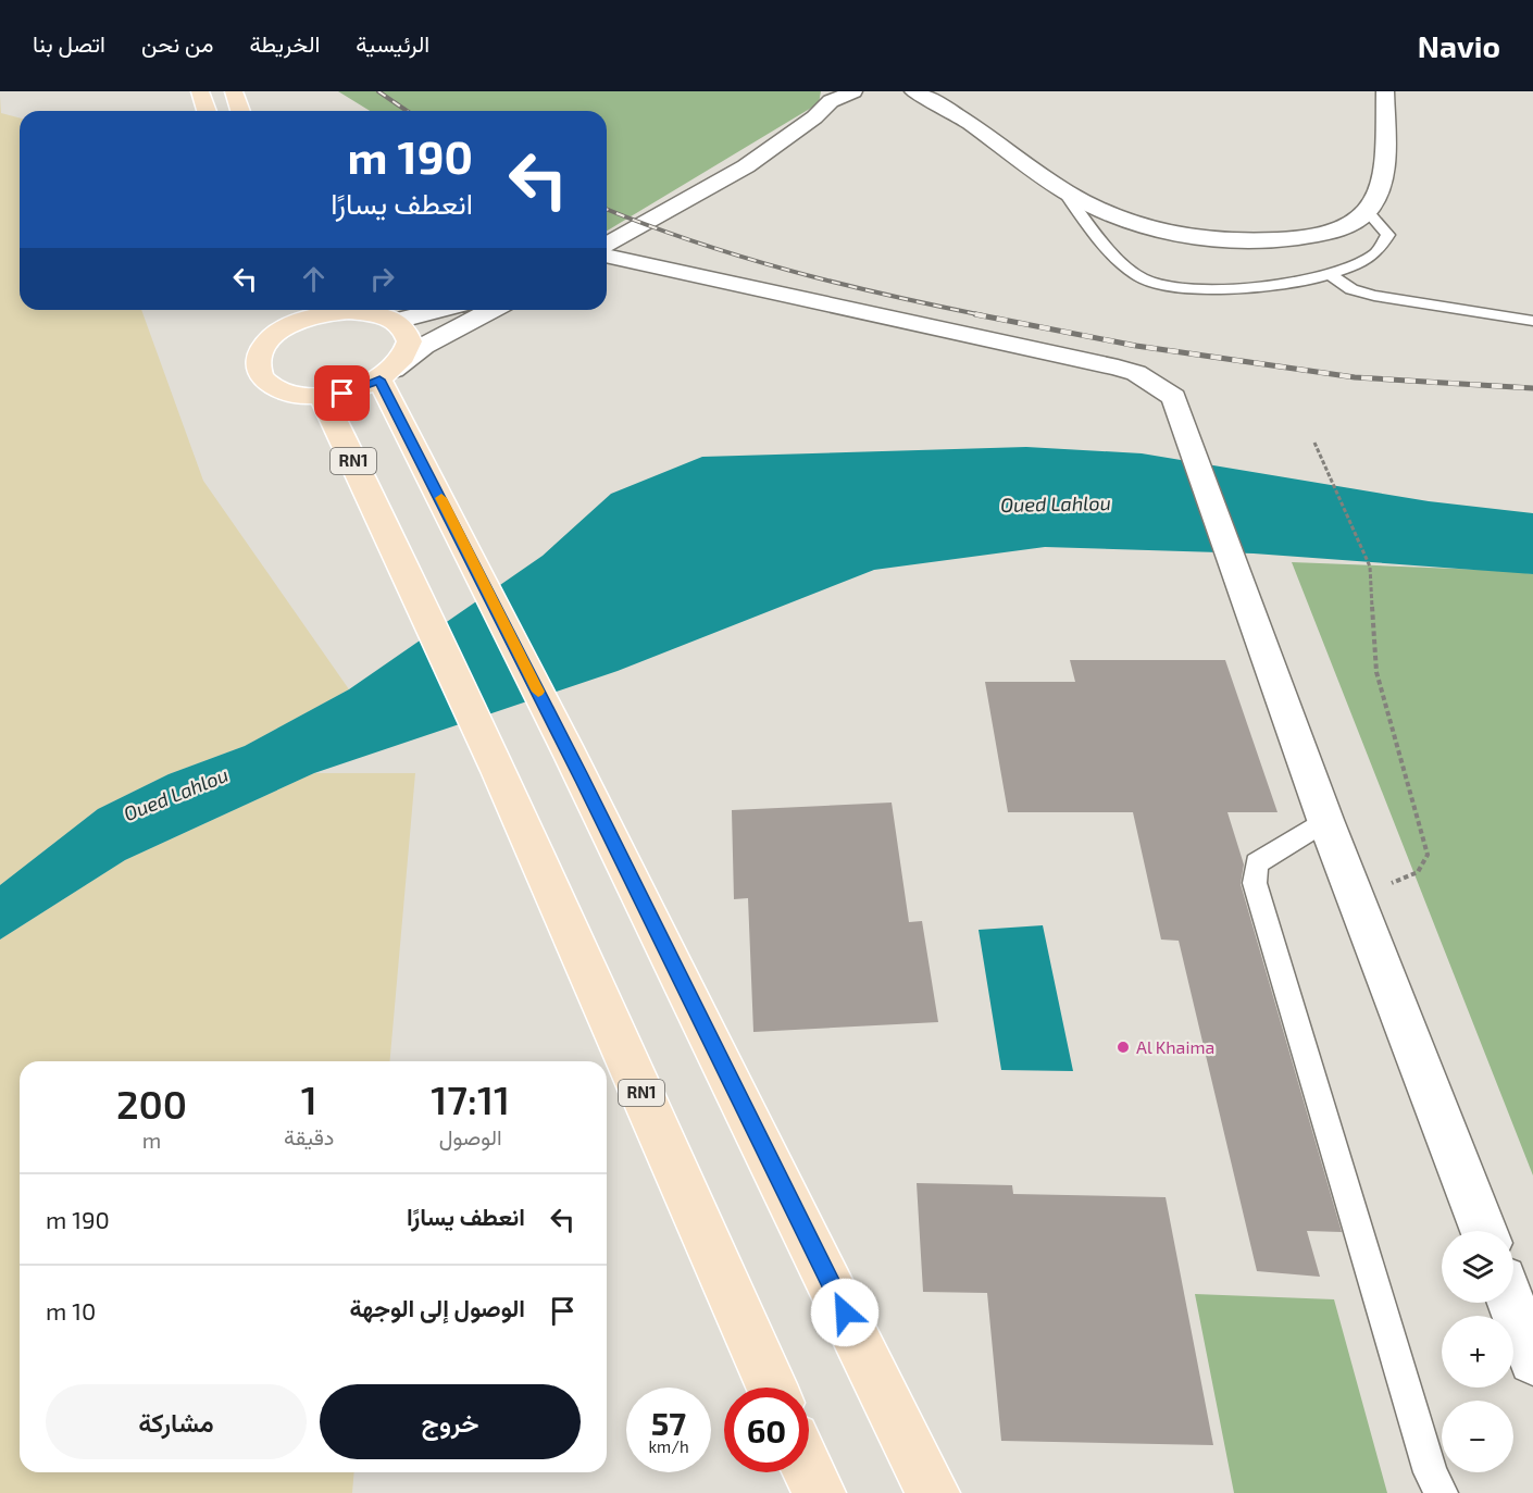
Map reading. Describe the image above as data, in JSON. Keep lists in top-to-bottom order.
{
  "streets": {
    "main road": ["RN1"]
  },
  "water": ["Oued Lahlou"],
  "places": ["Al Khaima"],
  "page": {
    "header": "Navio",
    "nav": [
      "الرئيسية",
      "الخريطة",
      "من نحن",
      "اتصل بنا"
    ],
    "turn": ["190 m", "انعطف يسارًا"],
    "eta": [
      "17:11",
      "الوصول",
      "1",
      "دقيقة",
      "200",
      "m"
    ],
    "list": [
      {
        "name": "انعطف يسارًا",
        "value": "190 m"
      },
      {
        "name": "الوصول إلى الوجهة",
        "value": "10 m"
      }
    ],
    "map_buttons": ["+", "−"],
    "buttons": ["خروج", "مشاركة"],
    "speed": "57 km/h",
    "limit": "60"
  }
}
